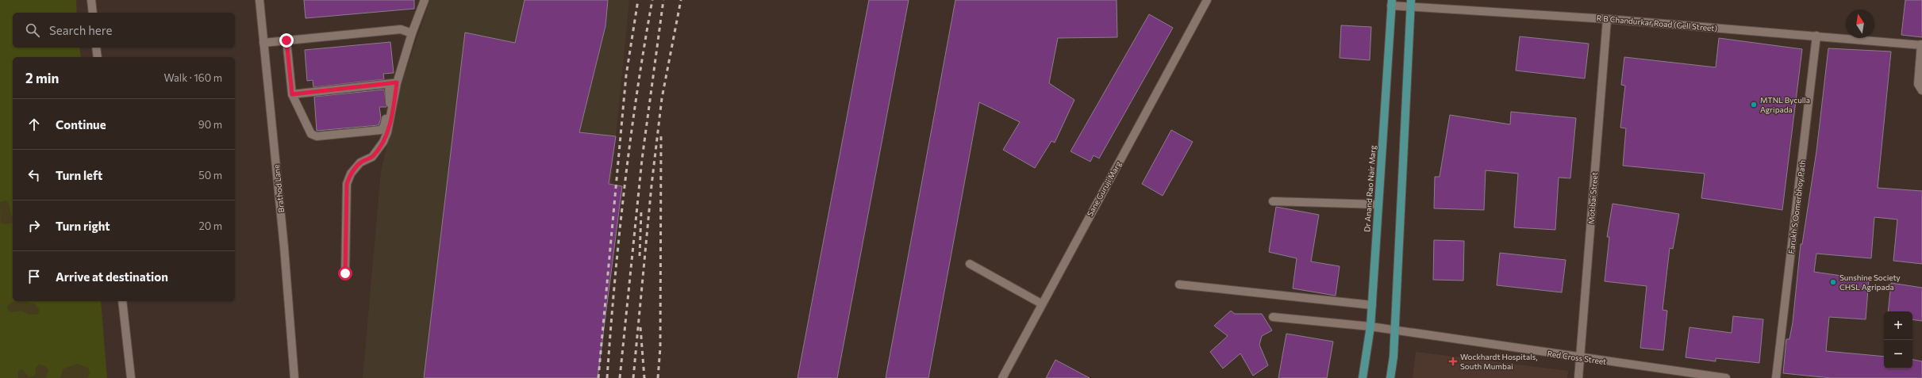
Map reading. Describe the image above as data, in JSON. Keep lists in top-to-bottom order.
{
  "streets": {
    "main road": ["Dr Anand Rao Nair Marg"],
    "street": [
      "R B Chandurkar Road (Gell Street)",
      "Brathod Lane",
      "Sane Guruji Marg",
      "Motibai Street",
      "Farukh S Oomerbhoy Path",
      "Red Cross Street"
    ]
  },
  "crossings": [
    ["R B Chandurkar Road (Gell Street)", "Dr Anand Rao Nair Marg"],
    ["R B Chandurkar Road (Gell Street)", "Motibai Street"],
    ["R B Chandurkar Road (Gell Street)", "Farukh S Oomerbhoy Path"],
    ["Dr Anand Rao Nair Marg", "Red Cross Street"],
    ["Motibai Street", "Red Cross Street"]
  ],
  "places": {
    "other": ["MTNL Byculla Agripada", "Sunshine Society CHSL Agripada"],
    "health": ["Wockhardt Hospitals, South Mumbai"]
  },
  "north": "top",
  "page": {
    "search": "Search here",
    "heading": ["2 min", "Walk · 160 m"],
    "list": [
      ["Continue", "90 m"],
      ["Turn left", "50 m"],
      ["Turn right", "20 m"],
      "Arrive at destination"
    ],
    "map_buttons": ["+", "−"]
  }
}
